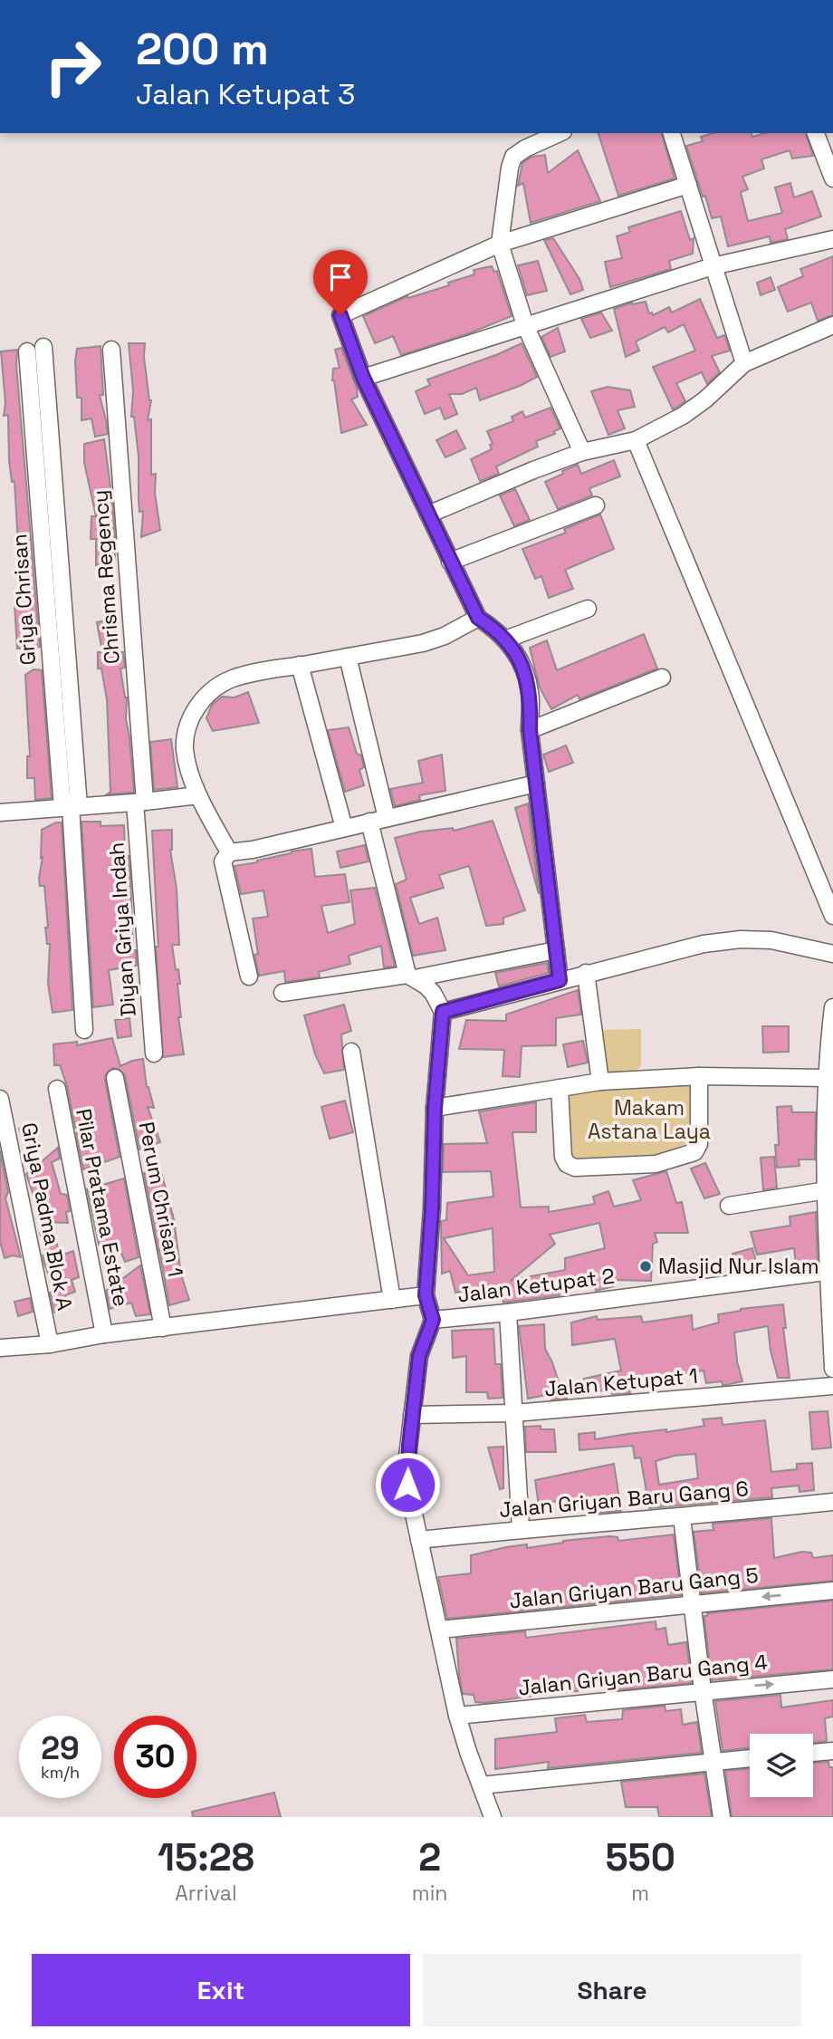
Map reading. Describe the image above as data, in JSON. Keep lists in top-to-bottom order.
{
  "streets": {
    "street": [
      "Chrisma Regency",
      "Griya Chrisan",
      "Diyan Griya Indah",
      "Perum Chrisan 1",
      "Pilar Pratama Estate",
      "Griya Padma Blok A",
      "Jalan Ketupat 2",
      "Jalan Ketupat 1",
      "Jalan Griyan Baru Gang 6",
      "Jalan Griyan Baru Gang 5",
      "Jalan Griyan Baru Gang 4"
    ]
  },
  "crossings": [
    ["Chrisma Regency", "Diyan Griya Indah"]
  ],
  "one_way": ["Jalan Griyan Baru Gang 5"],
  "parks": ["Makam Astana Laya"],
  "places": ["Masjid Nur Islam"],
  "page": {
    "turn": ["200 m", "Jalan Ketupat 3"],
    "speed": "29 km/h",
    "limit": "30",
    "eta": [
      "15:28",
      "Arrival",
      "2",
      "min",
      "550",
      "m"
    ],
    "buttons": ["Exit", "Share"]
  }
}
